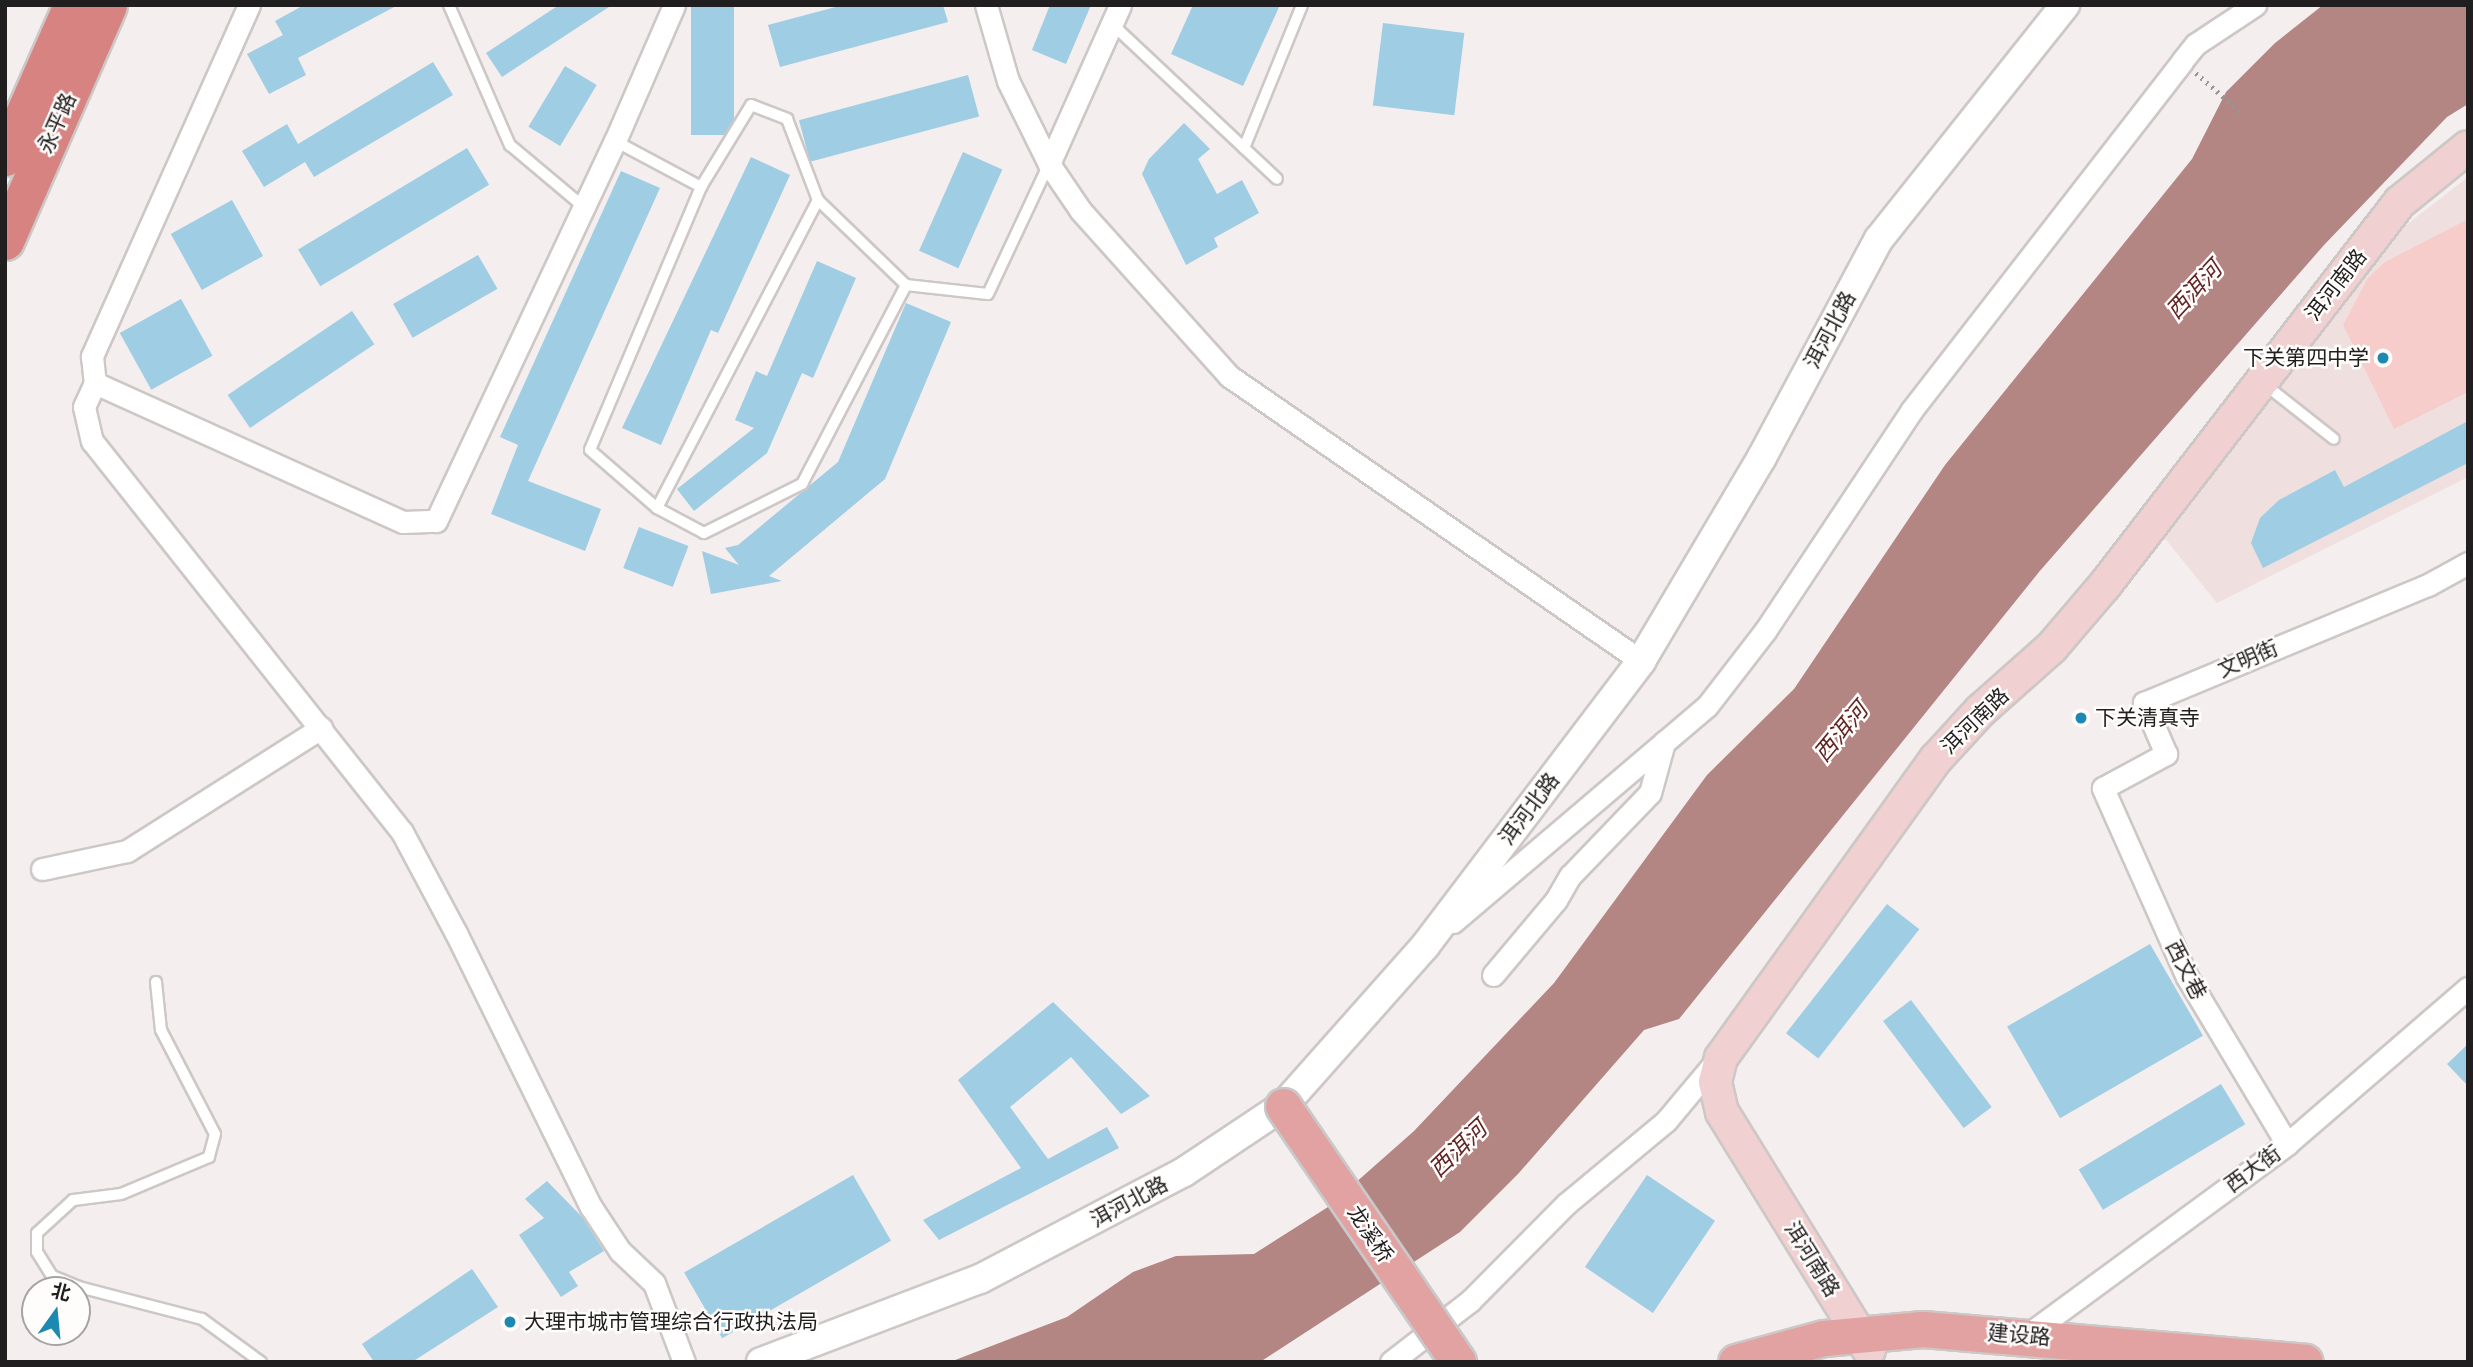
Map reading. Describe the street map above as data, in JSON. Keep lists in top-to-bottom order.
{
  "streets": {
    "highway": ["永平路"],
    "main road": ["洱河南路", "龙溪桥", "建设路"],
    "street": [
      "洱河北路",
      "文明街",
      "西文巷",
      "西大街"
    ]
  },
  "crossings": [
    ["洱河南路", "建设路"],
    ["洱河北路", "龙溪桥"],
    ["文明街", "西文巷"],
    ["西文巷", "西大街"],
    ["西大街", "建设路"]
  ],
  "water": ["西洱河"],
  "places": ["下关第四中学", "下关清真寺", "大理市城市管理综合行政执法局"],
  "north": "top"
}
